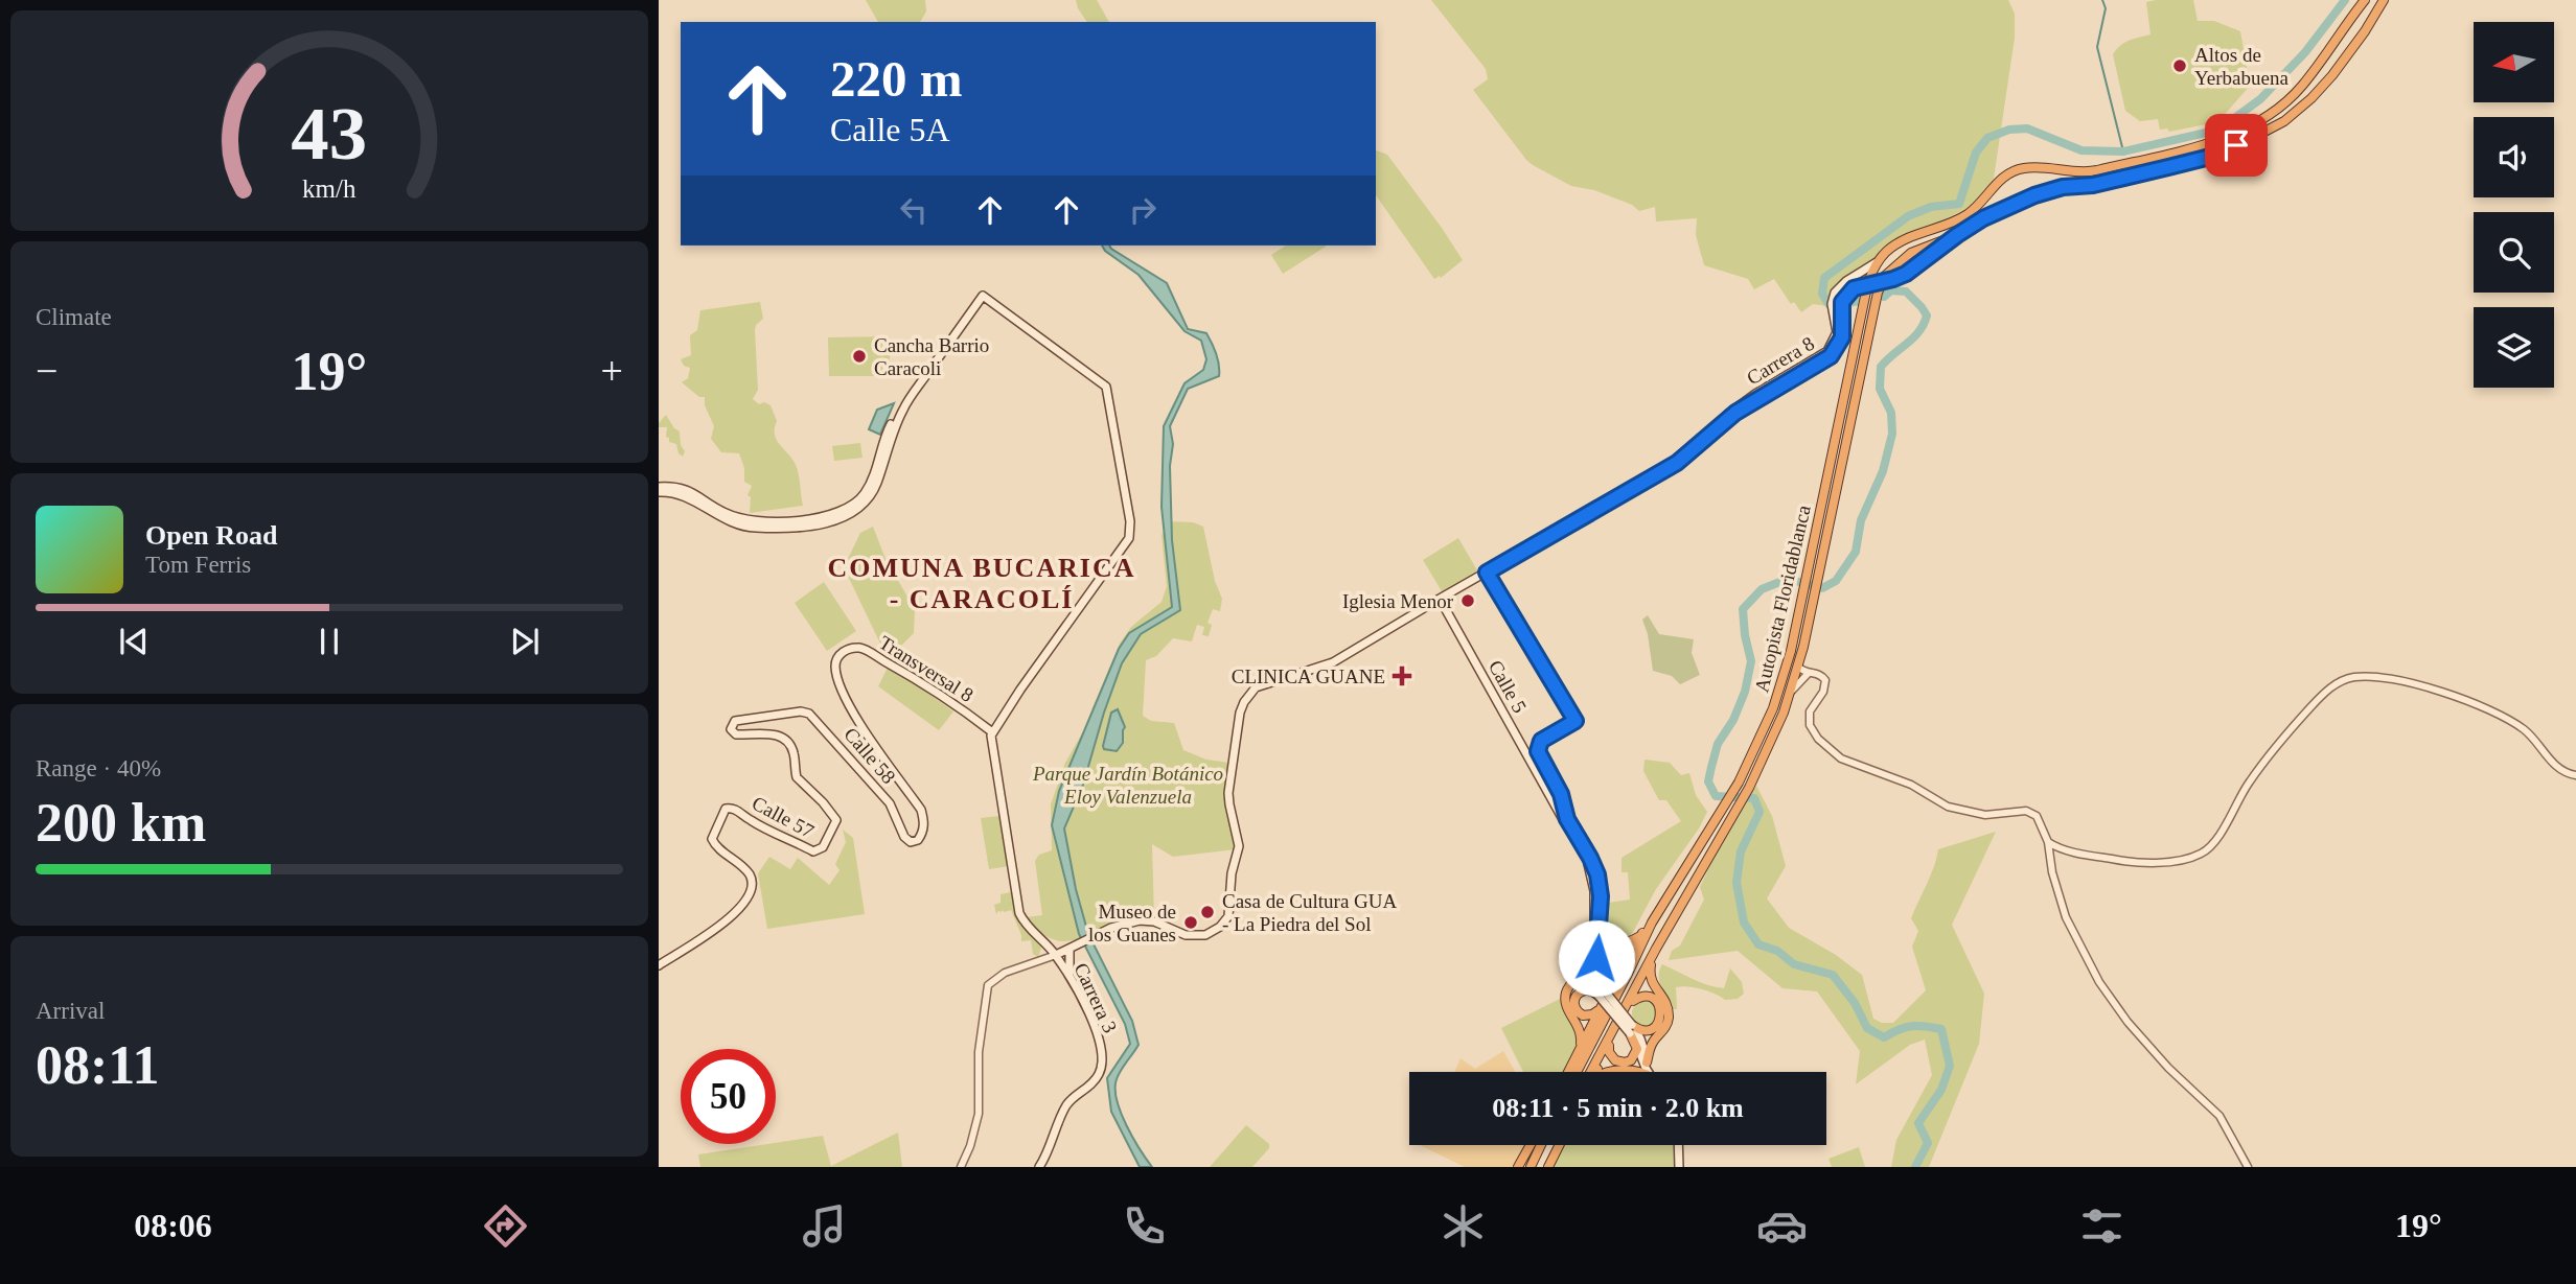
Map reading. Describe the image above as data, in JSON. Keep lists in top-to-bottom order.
{
  "streets": {
    "highway": ["Autopista Floridablanca"],
    "main road": [
      "Carrera 8",
      "Transversal 8",
      "Calle 5",
      "Calle 58",
      "Calle 57",
      "Carrera 3"
    ]
  },
  "crossings": [
    ["Carrera 8", "Autopista Floridablanca"],
    ["Carrera 8", "Calle 5"],
    ["Transversal 8", "Calle 58"],
    ["Transversal 8", "Carrera 3"],
    ["Calle 58", "Calle 57"]
  ],
  "districts": ["COMUNA BUCARICA - CARACOLÍ"],
  "parks": ["Parque Jardín Botánico Eloy Valenzuela"],
  "places": {
    "other": [
      "Altos de Yerbabuena",
      "Cancha Barrio Caracoli",
      "Iglesia Menor",
      "Casa de Cultura GUA - La Piedra del Sol",
      "Museo de los Guanes"
    ],
    "health": ["CLINICA GUANE"]
  },
  "north": "left",
  "page": {
    "turn": ["220 m", "Calle 5A"],
    "tile": [
      "Climate",
      ["Range · 40%", "200 km"],
      ["Arrival", "08:11"]
    ],
    "heat": ["−", "19°", "+"],
    "song": ["Open Road", "Tom Ferris"],
    "limit": "50",
    "trip": "08:11 · 5 min · 2.0 km",
    "tabs": ["08:06", "19°"],
    "gauge": ["43", "km/h"]
  }
}
